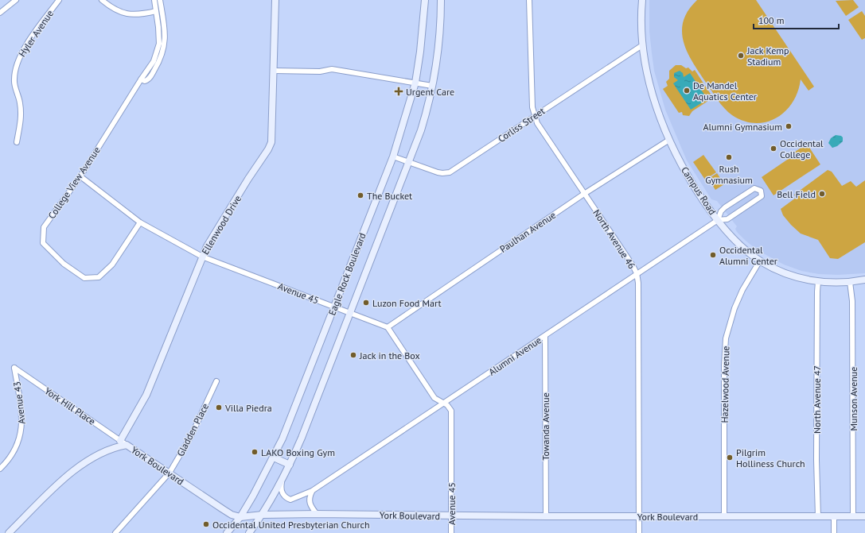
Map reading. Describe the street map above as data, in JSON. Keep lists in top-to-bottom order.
{
  "streets": {
    "main road": [
      "Campus Road",
      "Ellenwood Drive",
      "Eagle Rock Boulevard",
      "York Boulevard"
    ],
    "street": [
      "Hyler Avenue",
      "Corliss Street",
      "College View Avenue",
      "Paulhan Avenue",
      "North Avenue 46",
      "Avenue 45",
      "Alumni Avenue",
      "Hazelwood Avenue",
      "Munson Avenue",
      "North Avenue 47",
      "Avenue 43",
      "York Hill Place",
      "Towanda Avenue",
      "Gladden Place"
    ]
  },
  "crossings": [
    ["Corliss Street", "Campus Road"],
    ["Corliss Street", "North Avenue 46"],
    ["Corliss Street", "Eagle Rock Boulevard"],
    ["College View Avenue", "Avenue 45"],
    ["Campus Road", "Paulhan Avenue"],
    ["Campus Road", "Alumni Avenue"],
    ["Campus Road", "Hazelwood Avenue"],
    ["Campus Road", "Munson Avenue"],
    ["Campus Road", "North Avenue 47"],
    ["Ellenwood Drive", "Avenue 45"],
    ["Ellenwood Drive", "York Hill Place"],
    ["Paulhan Avenue", "North Avenue 46"],
    ["Paulhan Avenue", "Avenue 45"],
    ["North Avenue 46", "Alumni Avenue"],
    ["North Avenue 46", "York Boulevard"],
    ["Eagle Rock Boulevard", "Avenue 45"],
    ["Eagle Rock Boulevard", "Alumni Avenue"],
    ["Eagle Rock Boulevard", "York Boulevard"],
    ["Avenue 45", "Alumni Avenue"],
    ["Avenue 45", "York Boulevard"],
    ["Alumni Avenue", "Towanda Avenue"],
    ["Hazelwood Avenue", "York Boulevard"],
    ["Munson Avenue", "York Boulevard"],
    ["North Avenue 47", "York Boulevard"],
    ["Avenue 43", "York Hill Place"],
    ["York Hill Place", "York Boulevard"],
    ["Towanda Avenue", "York Boulevard"],
    ["Gladden Place", "York Boulevard"]
  ],
  "places": {
    "other": [
      "Jack Kemp Stadium",
      "De Mandel Aquatics Center",
      "Alumni Gymnasium",
      "Occidental College",
      "Rush Gymnasium",
      "Bell Field",
      "The Bucket",
      "Occidental Alumni Center",
      "Luzon Food Mart",
      "Jack in the Box",
      "Villa Piedra",
      "LAKO Boxing Gym",
      "Pilgrim Holliness Church",
      "Occidental United Presbyterian Church"
    ],
    "health": ["Urgent Care"]
  },
  "scale_bar": "100 m"
}
